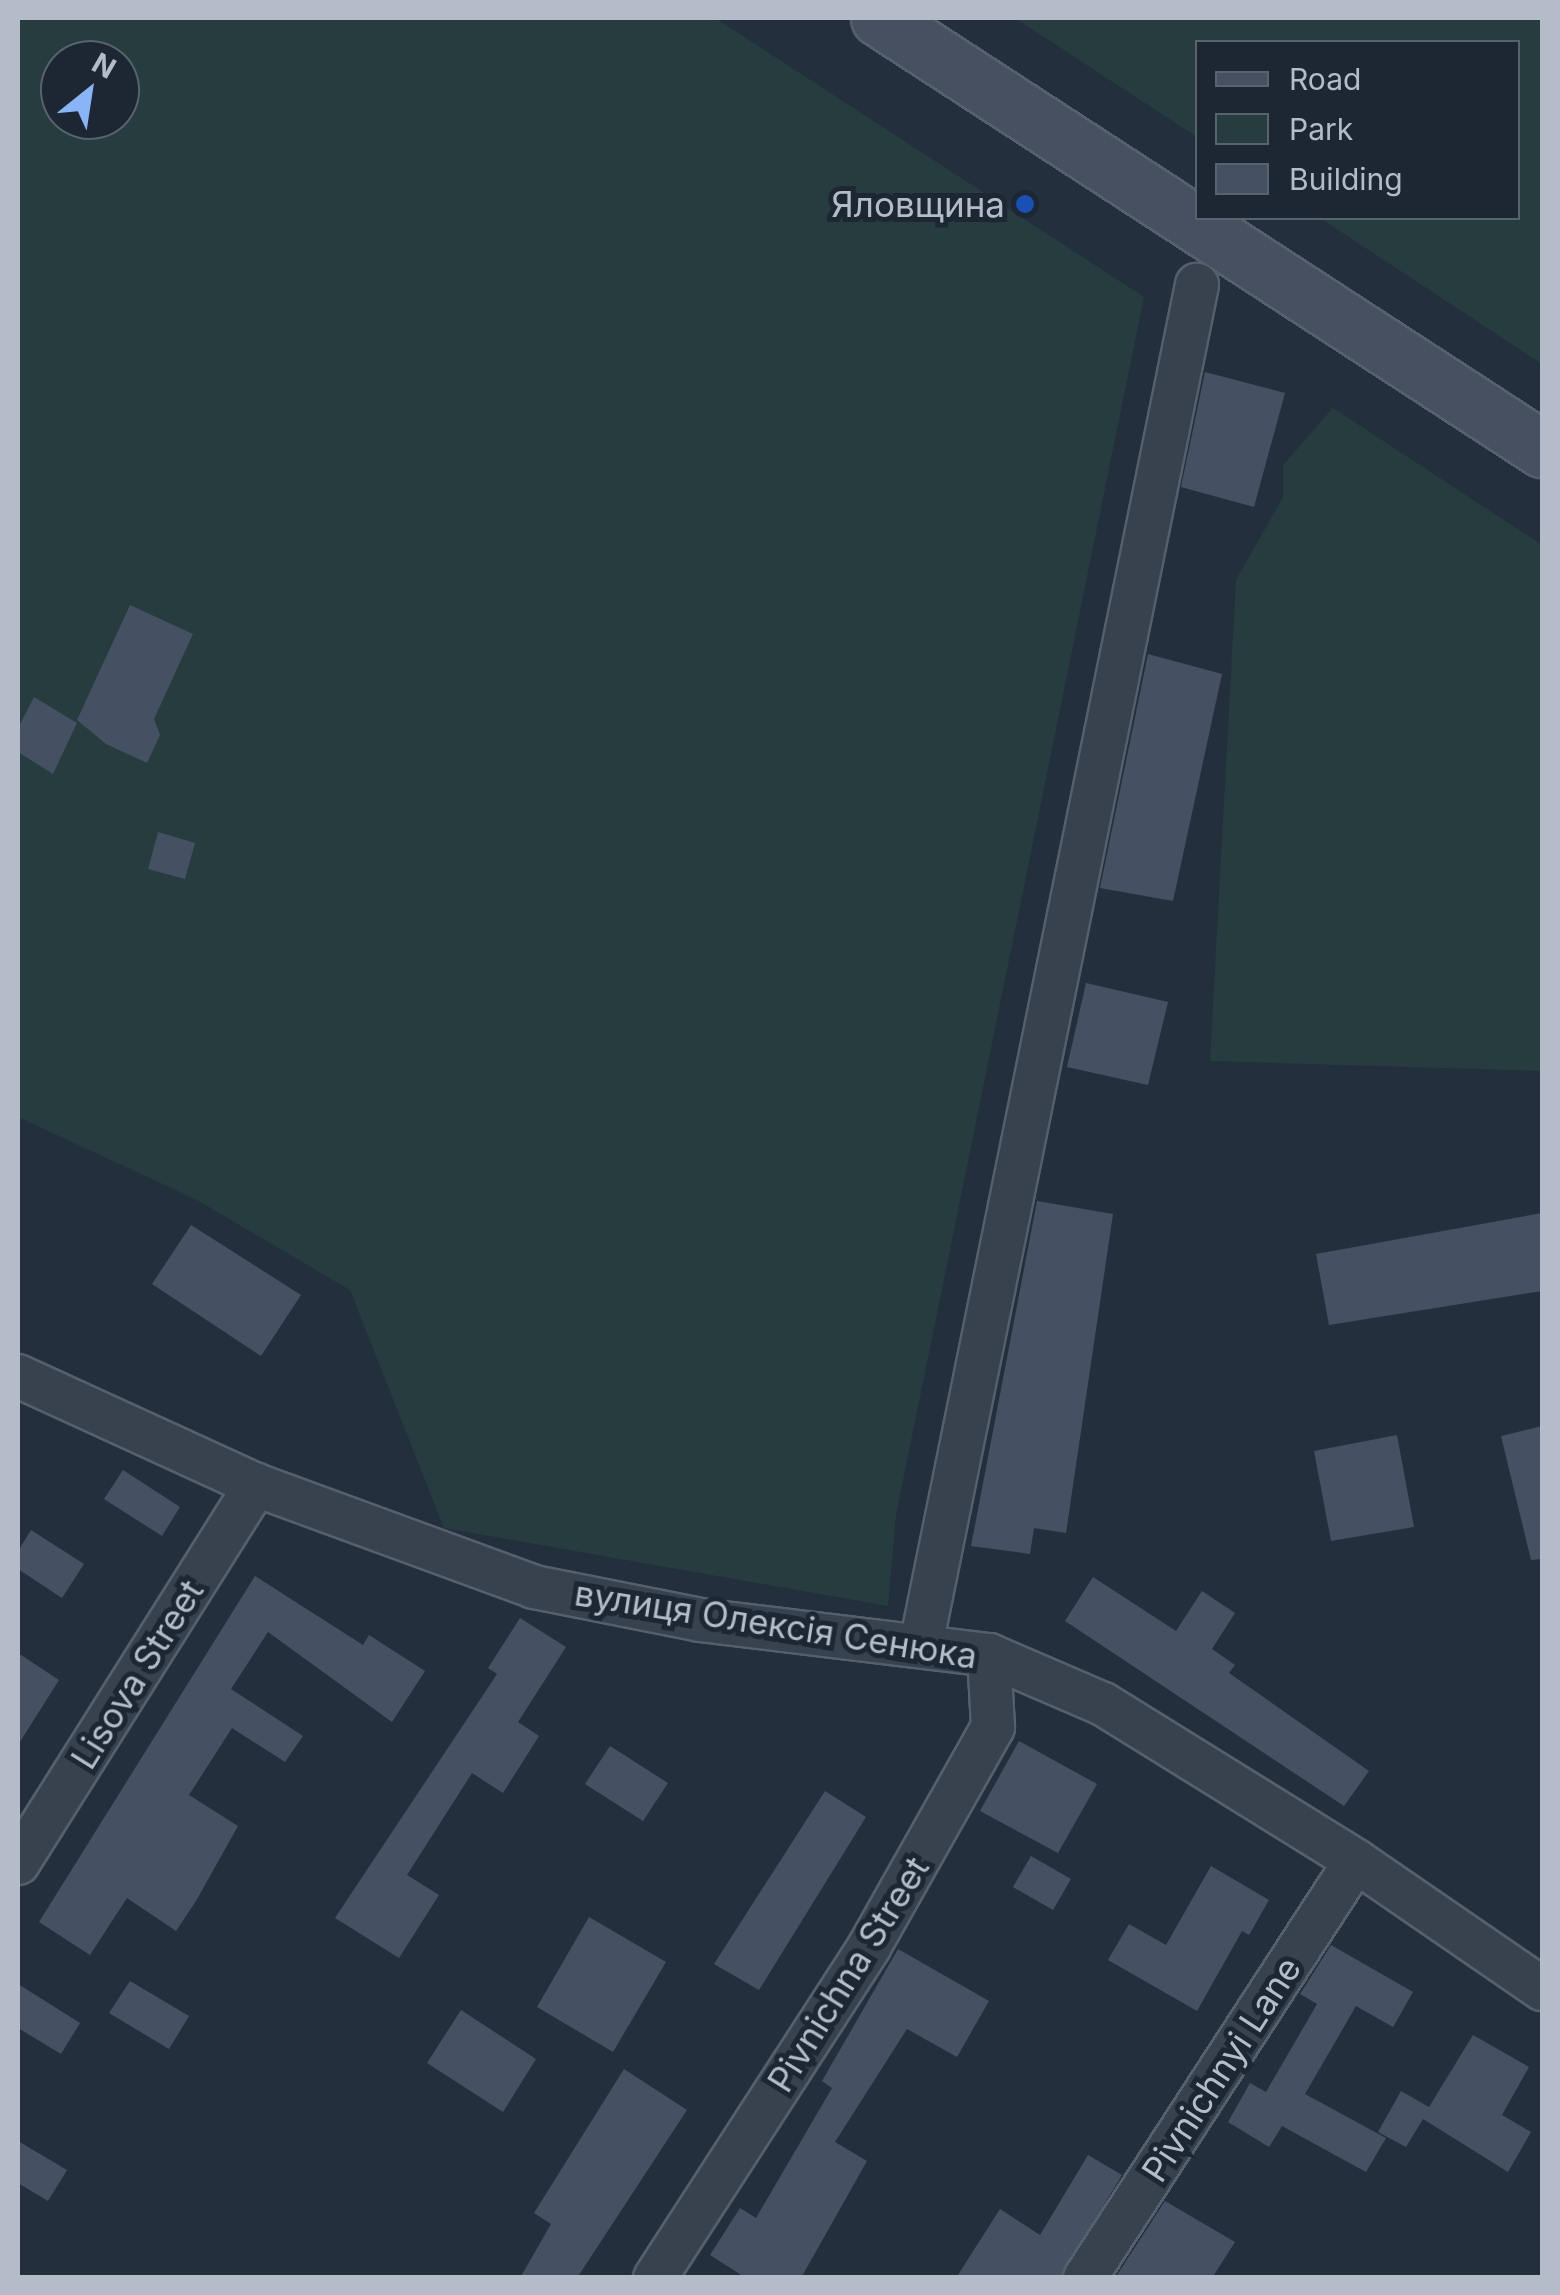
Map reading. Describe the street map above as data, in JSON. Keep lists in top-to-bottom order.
{
  "streets": {
    "street": [
      "вулиця Олексія Сенюка",
      "Lisova Street",
      "Pivnichna Street",
      "Pivnichnyi Lane"
    ]
  },
  "crossings": [
    ["вулиця Олексія Сенюка", "Lisova Street"],
    ["вулиця Олексія Сенюка", "Pivnichna Street"],
    ["вулиця Олексія Сенюка", "Pivnichnyi Lane"]
  ],
  "places": ["Яловщина"],
  "legend": ["Road", "Park", "Building"],
  "north": "top right"
}
